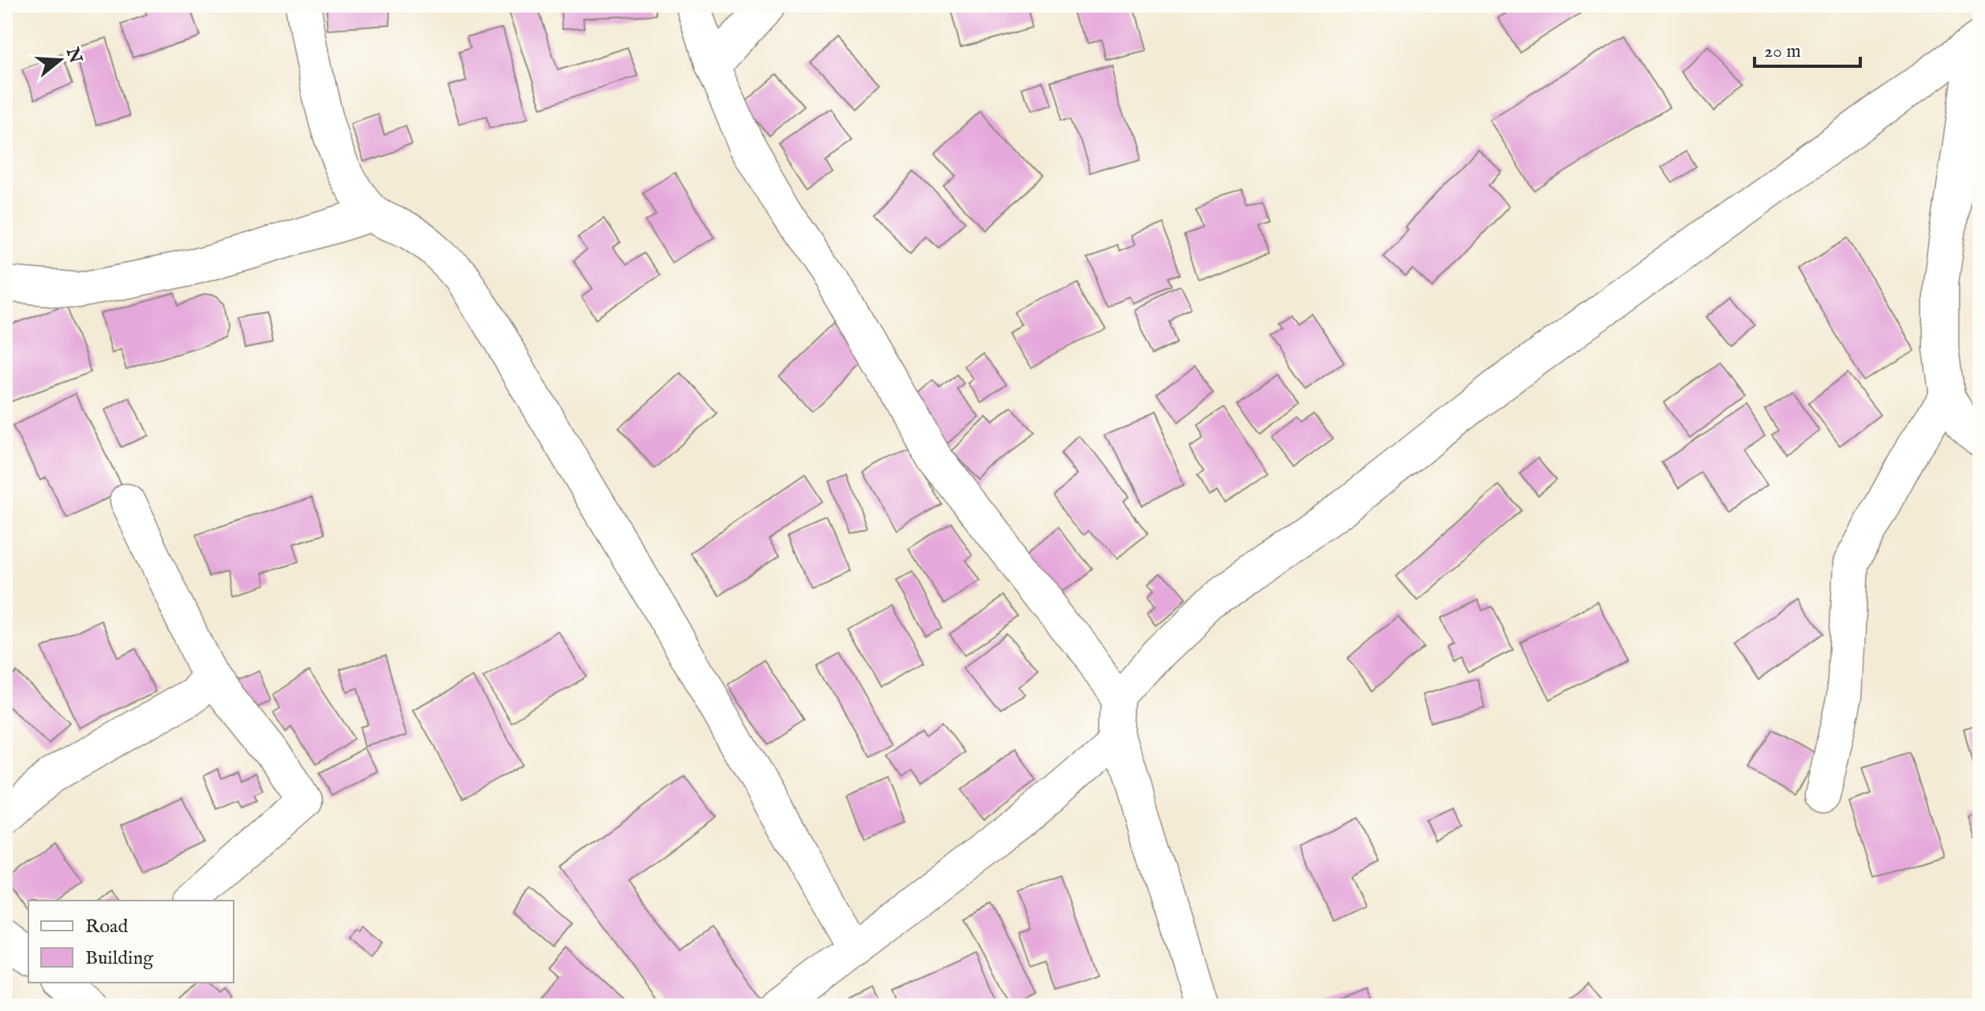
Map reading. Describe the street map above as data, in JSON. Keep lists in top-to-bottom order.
{
  "legend": ["Road", "Building"],
  "scale_bar": "20 m",
  "north": "right"
}
